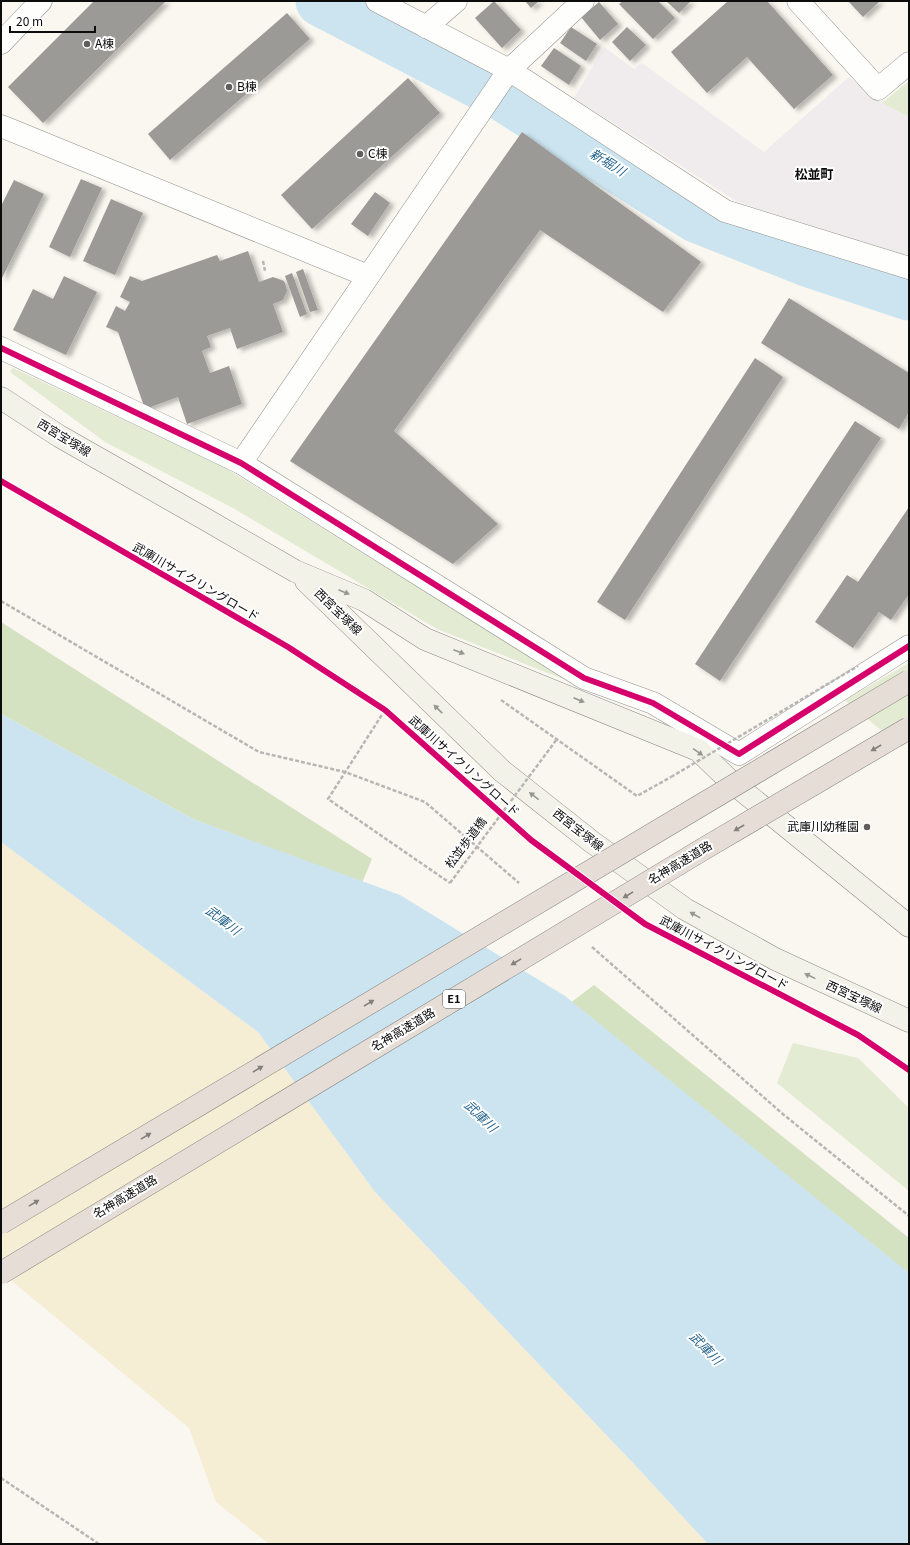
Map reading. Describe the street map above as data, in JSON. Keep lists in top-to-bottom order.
{
  "streets": {
    "highway": ["名神高速道路", "E1"],
    "main road": ["西宮宝塚線"],
    "path": ["松並歩道橋"],
    "cycle path": ["武庫川サイクリングロード"]
  },
  "districts": ["松並町"],
  "water": ["新堀川", "武庫川"],
  "places": [
    "A棟",
    "B棟",
    "C棟",
    "武庫川幼稚園"
  ],
  "scale_bar": "20 m"
}
